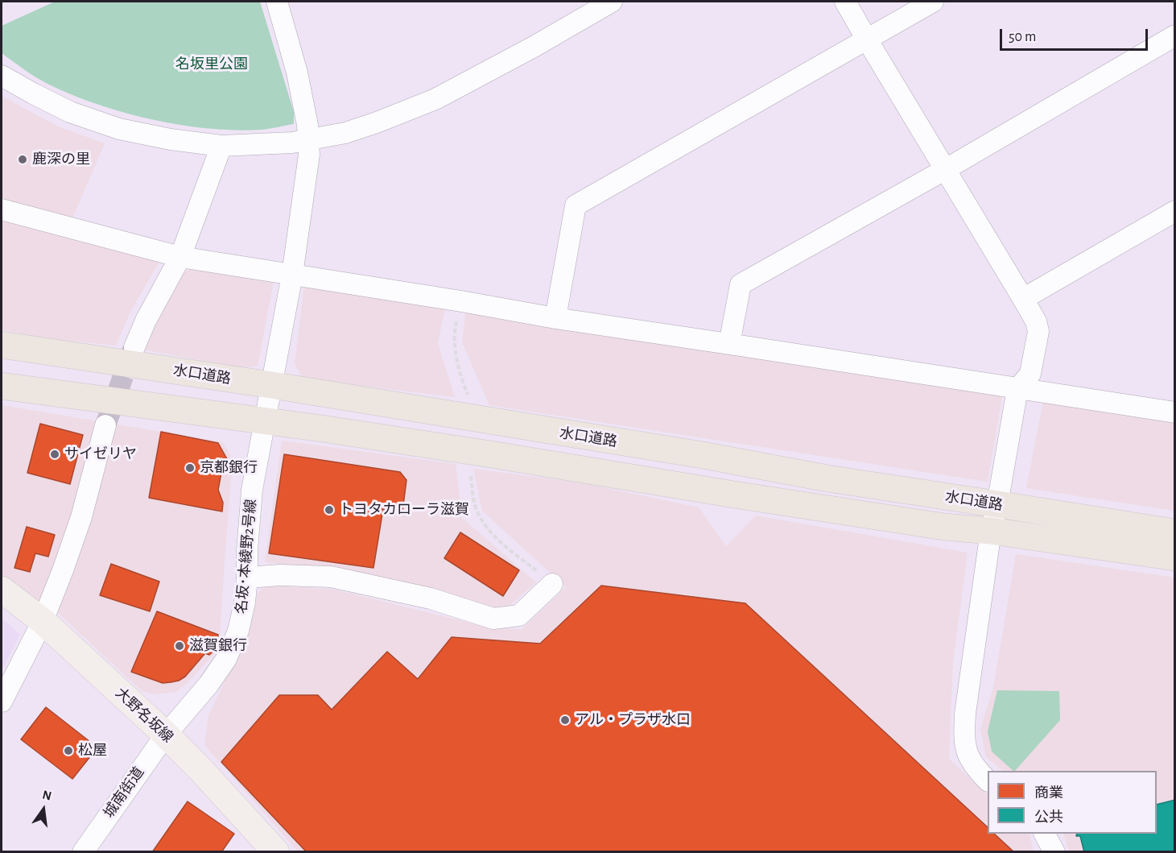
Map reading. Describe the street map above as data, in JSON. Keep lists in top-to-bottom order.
{
  "streets": {
    "highway": ["水口道路"],
    "main road": ["大野名坂線"],
    "street": ["名坂･本綾野2号線", "城南街道"]
  },
  "crossings": [
    ["水口道路", "名坂･本綾野2号線"],
    ["名坂･本綾野2号線", "大野名坂線"],
    ["名坂･本綾野2号線", "城南街道"],
    ["大野名坂線", "城南街道"]
  ],
  "parks": ["名坂里公園"],
  "places": [
    "鹿深の里",
    "サイゼリヤ",
    "京都銀行",
    "トヨタカローラ滋賀",
    "滋賀銀行",
    "アル・プラザ水口",
    "松屋"
  ],
  "legend": ["商業", "公共"],
  "scale_bar": "50 m",
  "north": "top"
}
